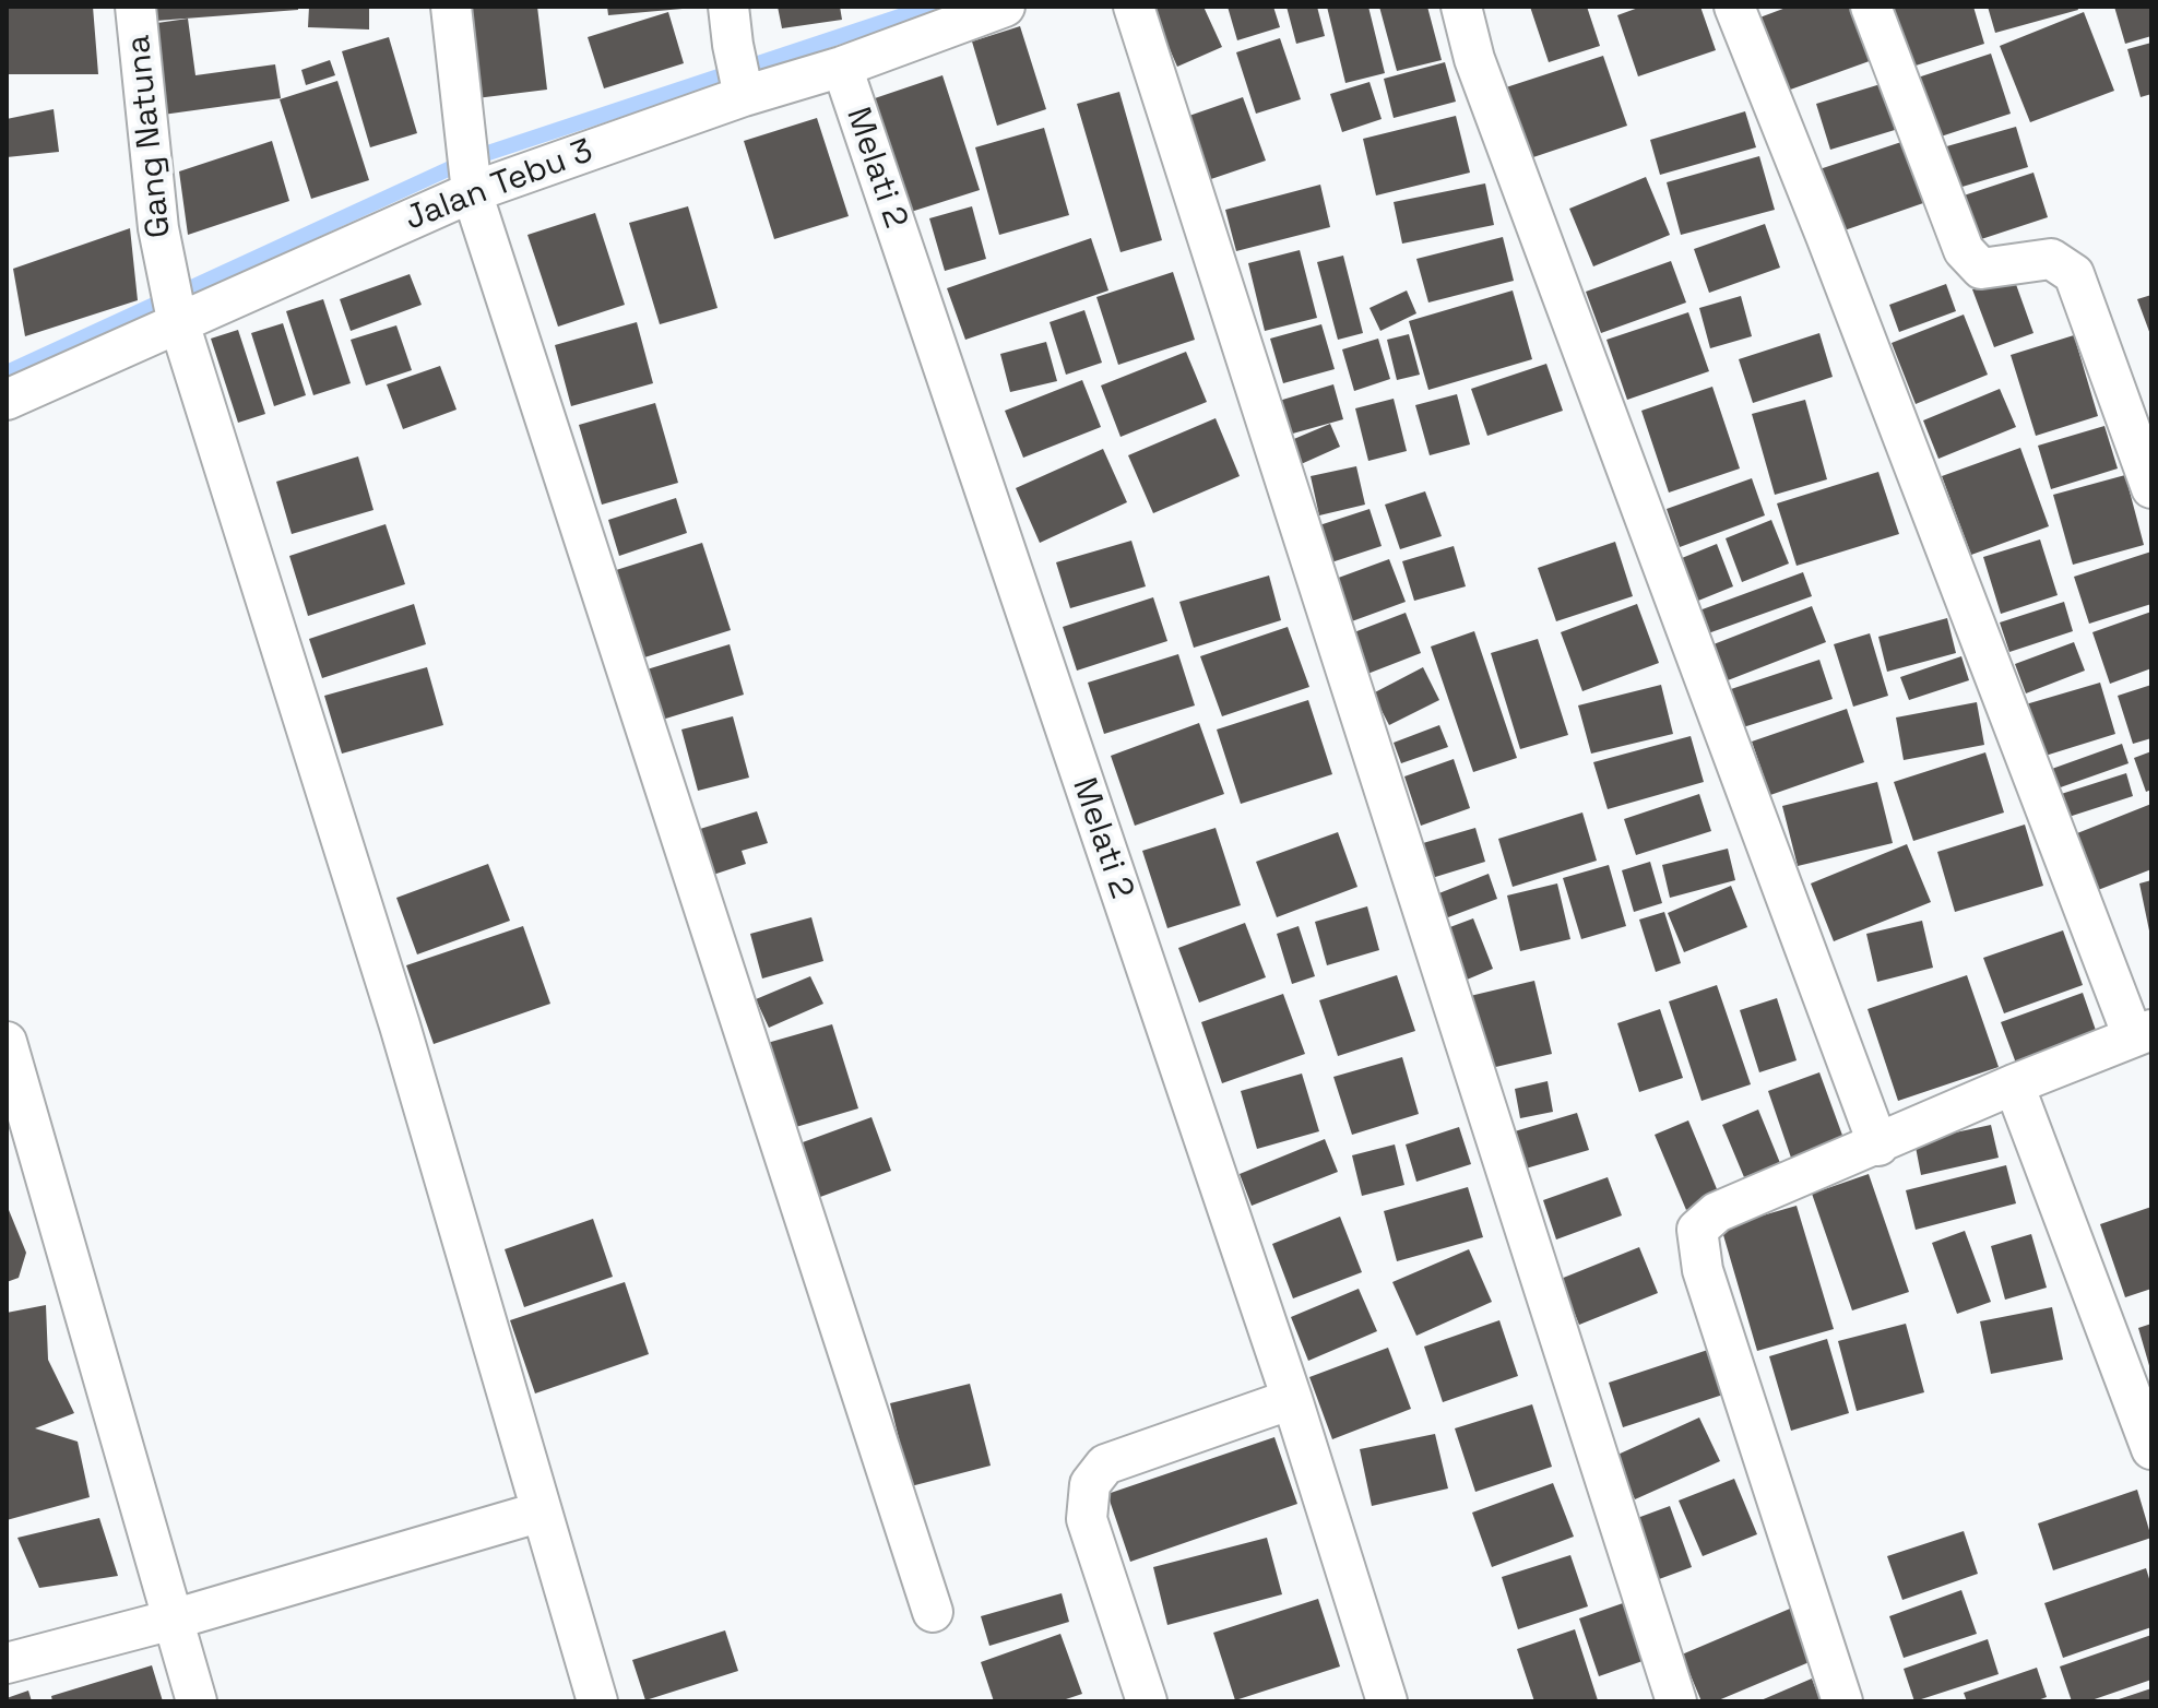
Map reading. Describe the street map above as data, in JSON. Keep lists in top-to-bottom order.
{
  "streets": {
    "street": ["Gang Natuna", "Melati 2", "Jalan Tebu 3"]
  },
  "crossings": [
    ["Gang Natuna", "Jalan Tebu 3"],
    ["Melati 2", "Jalan Tebu 3"]
  ]
}
